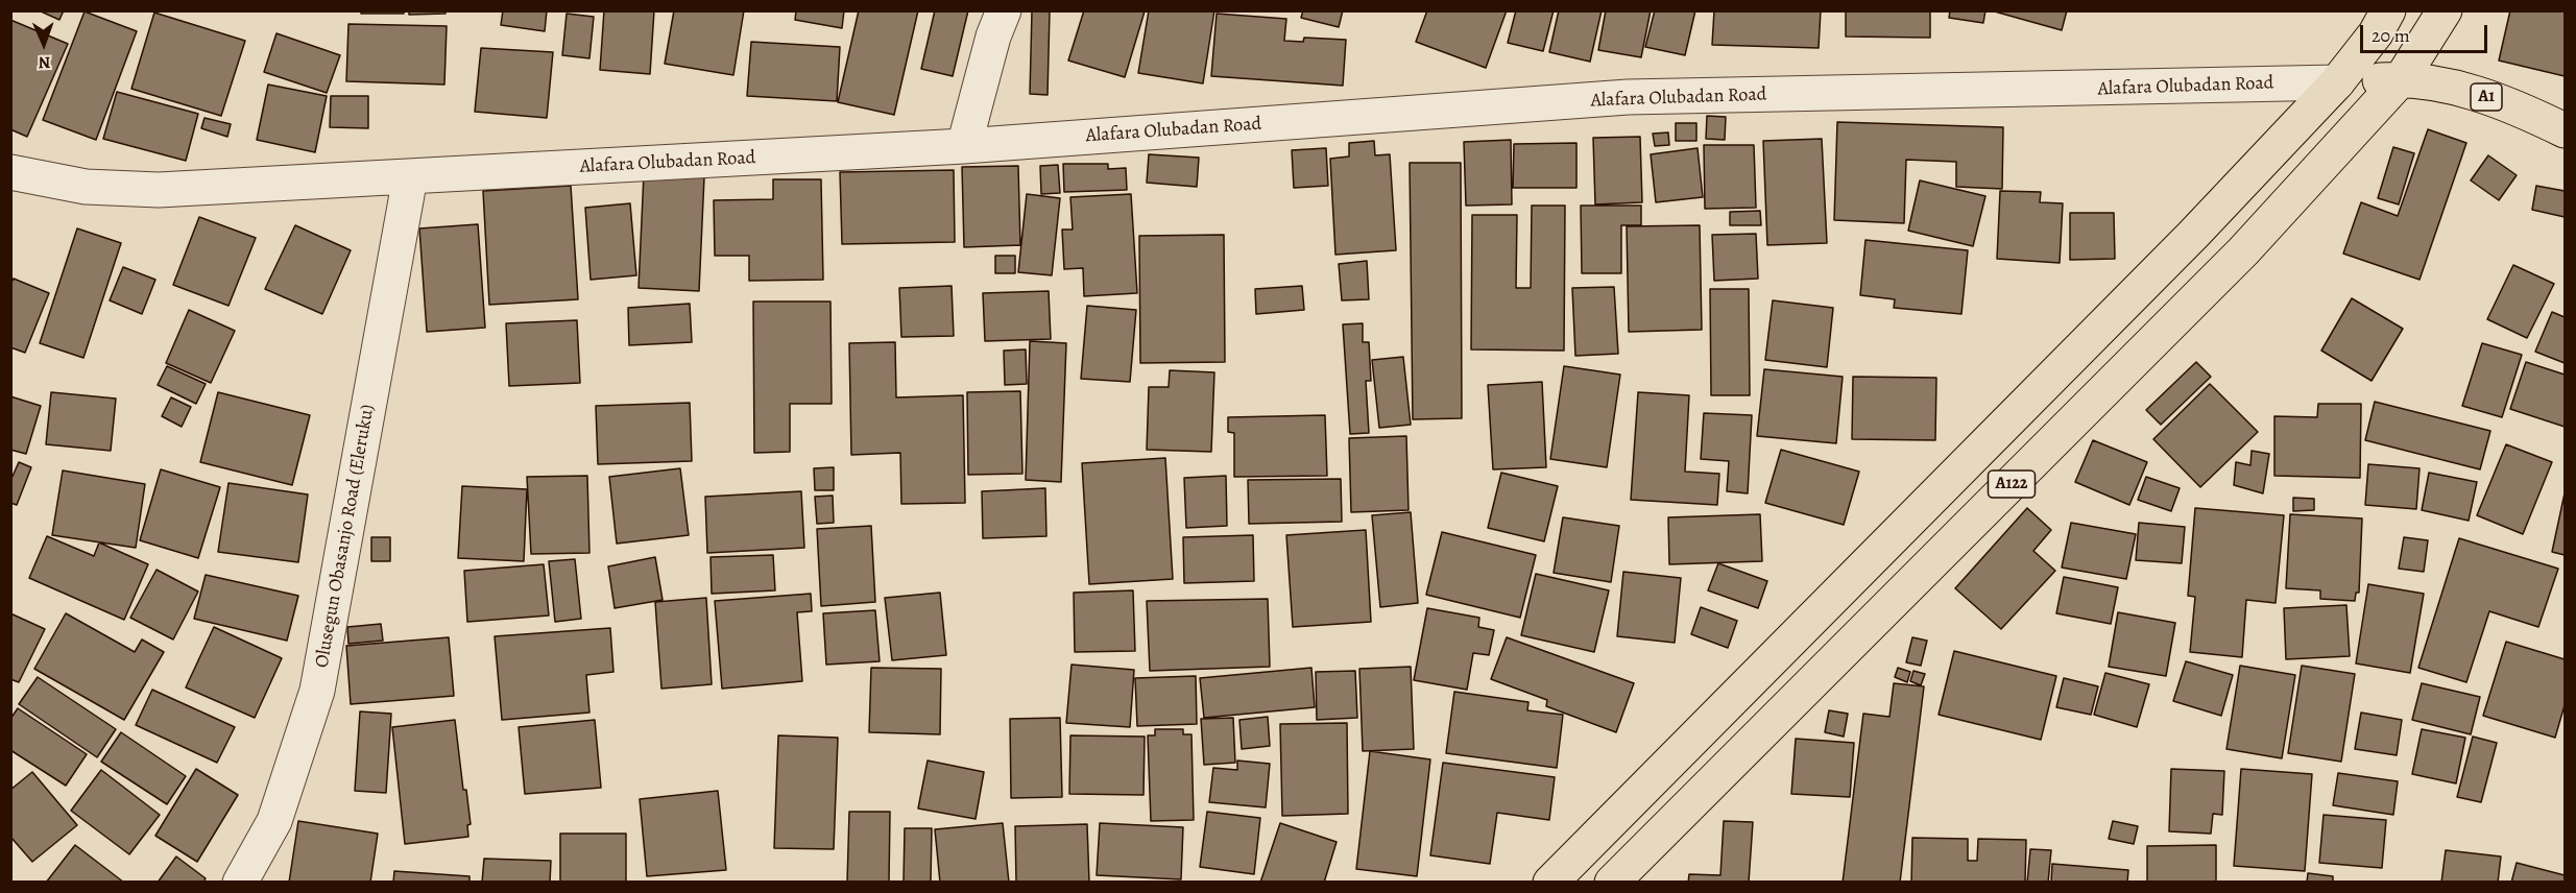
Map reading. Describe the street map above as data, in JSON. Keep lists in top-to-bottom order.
{
  "streets": {
    "highway": ["A1", "A122"],
    "street": ["Alafara Olubadan Road", "Olusegun Obasanjo Road (Eleruku)"]
  },
  "crossings": [
    ["Alafara Olubadan Road", "A1"],
    ["Alafara Olubadan Road", "A122"],
    ["Alafara Olubadan Road", "Olusegun Obasanjo Road (Eleruku)"],
    ["A1", "A122"]
  ],
  "scale_bar": "20 m",
  "north": "bottom"
}
